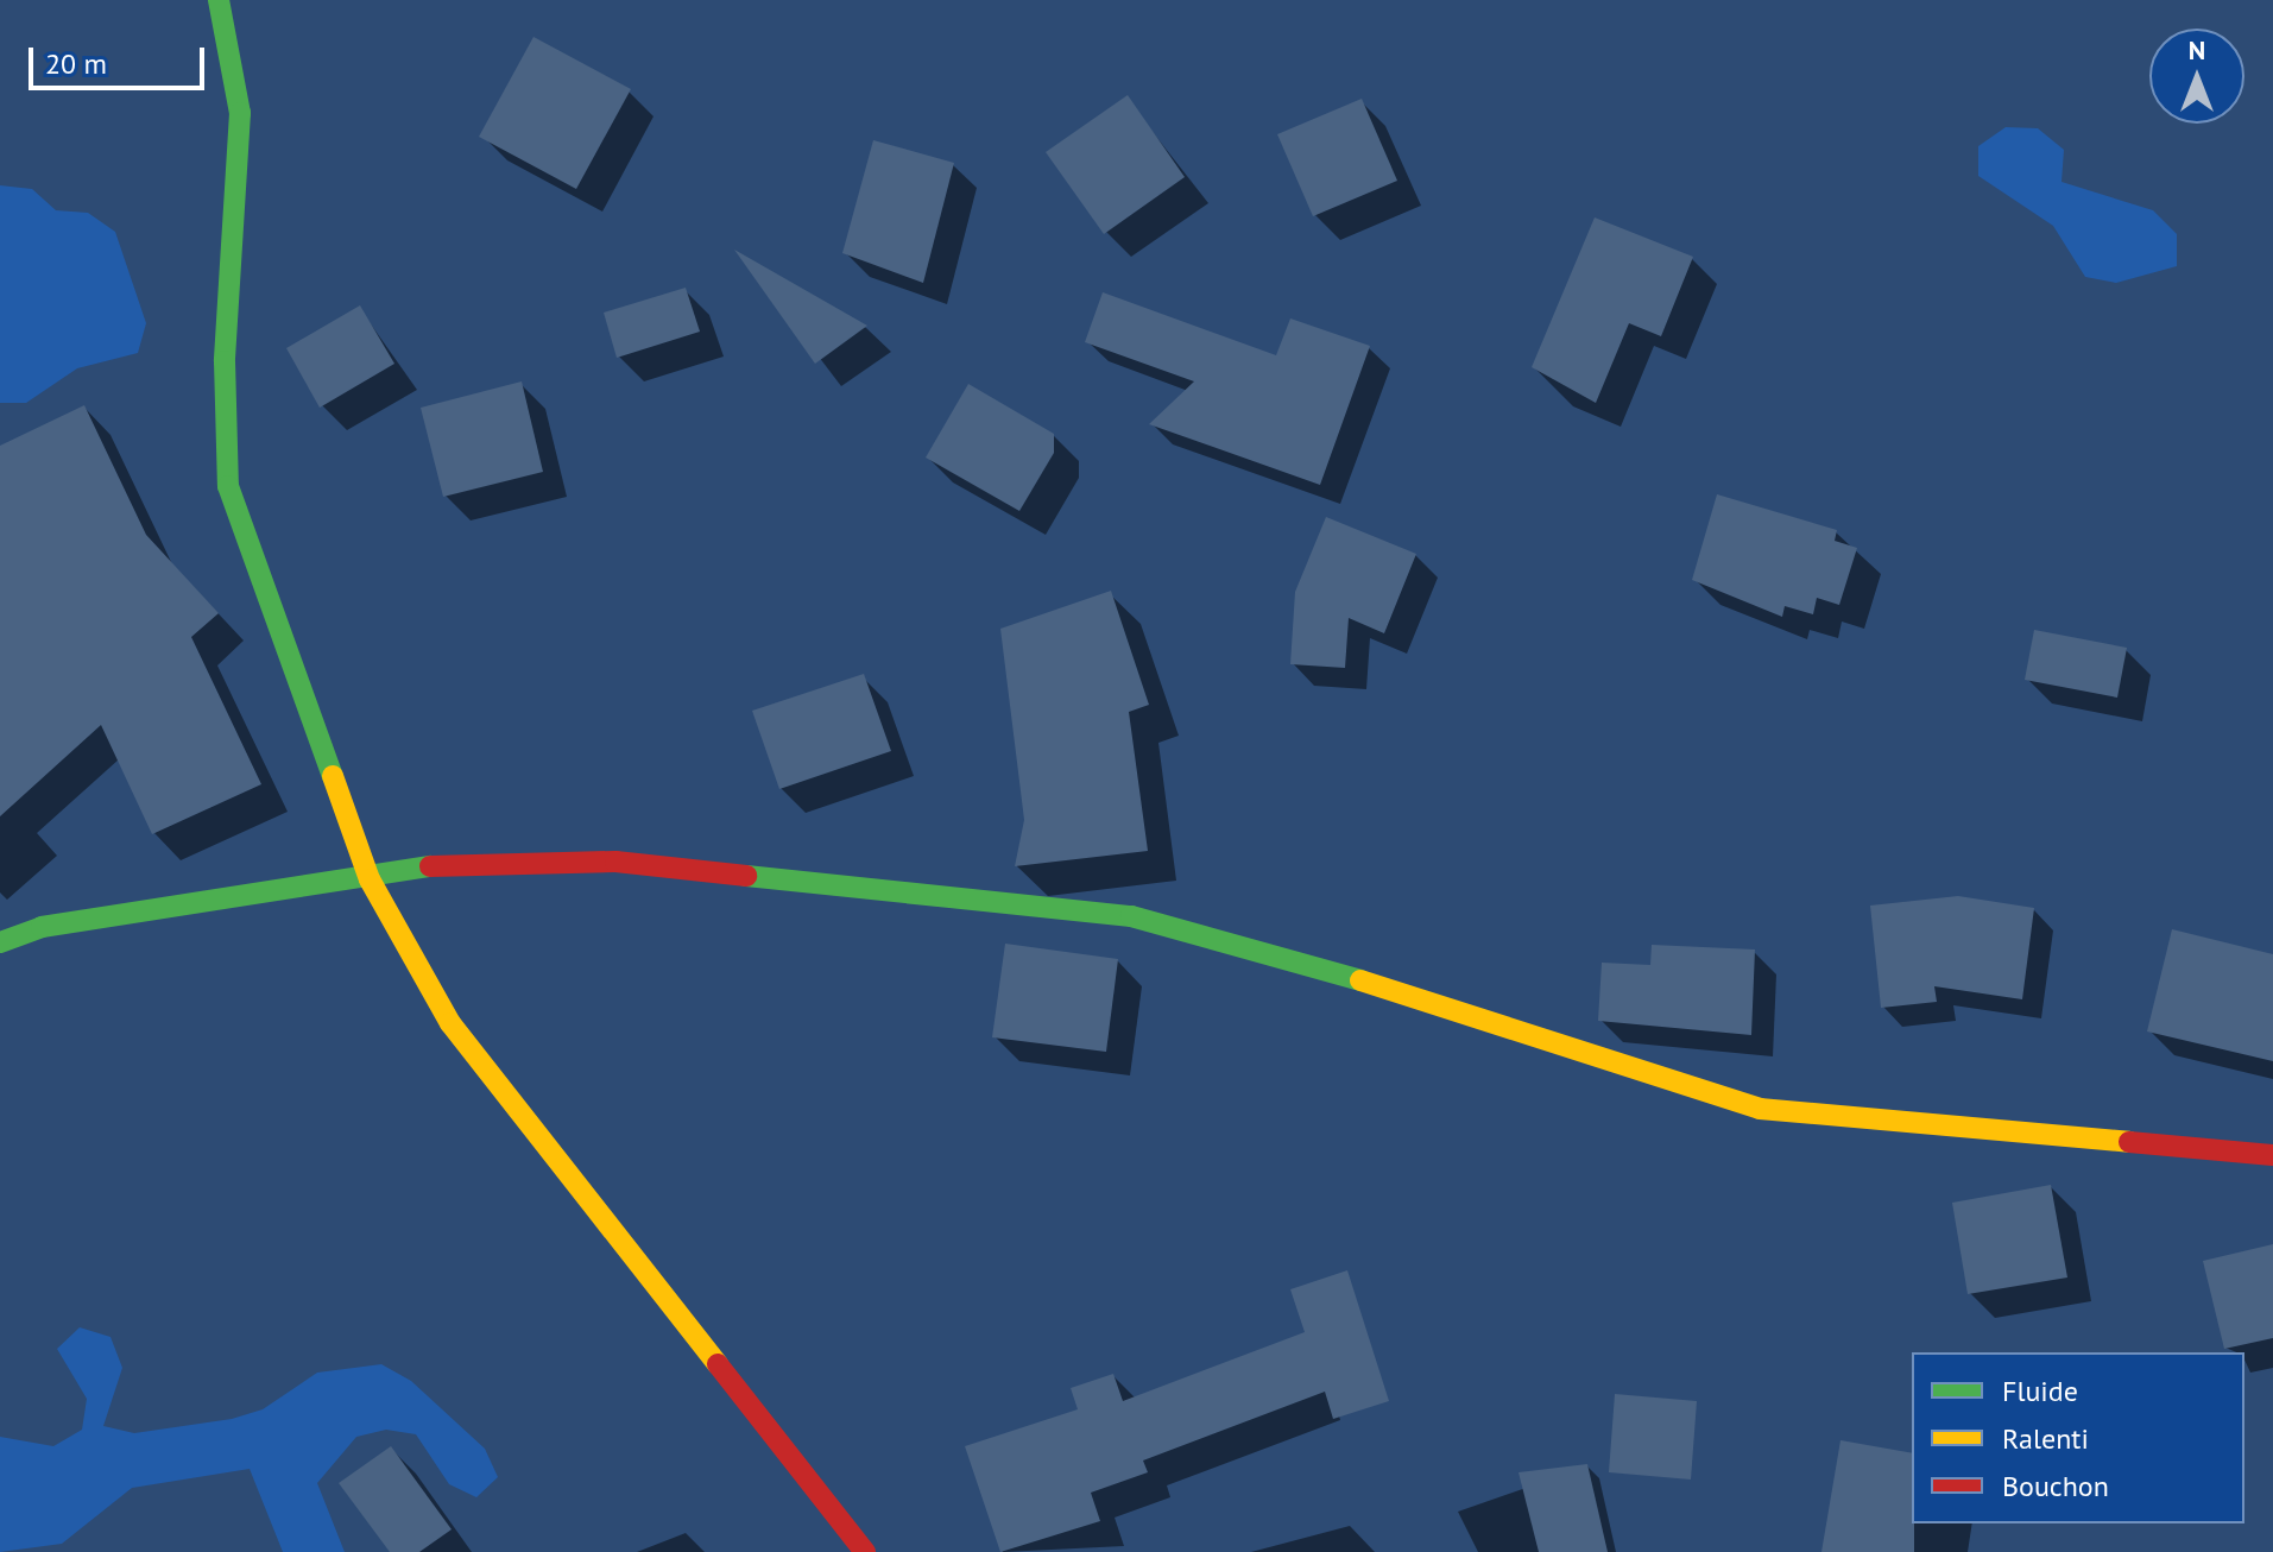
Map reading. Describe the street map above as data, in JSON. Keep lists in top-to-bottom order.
{
  "legend": ["Fluide", "Ralenti", "Bouchon"],
  "scale_bar": "20 m",
  "north": "top"
}
